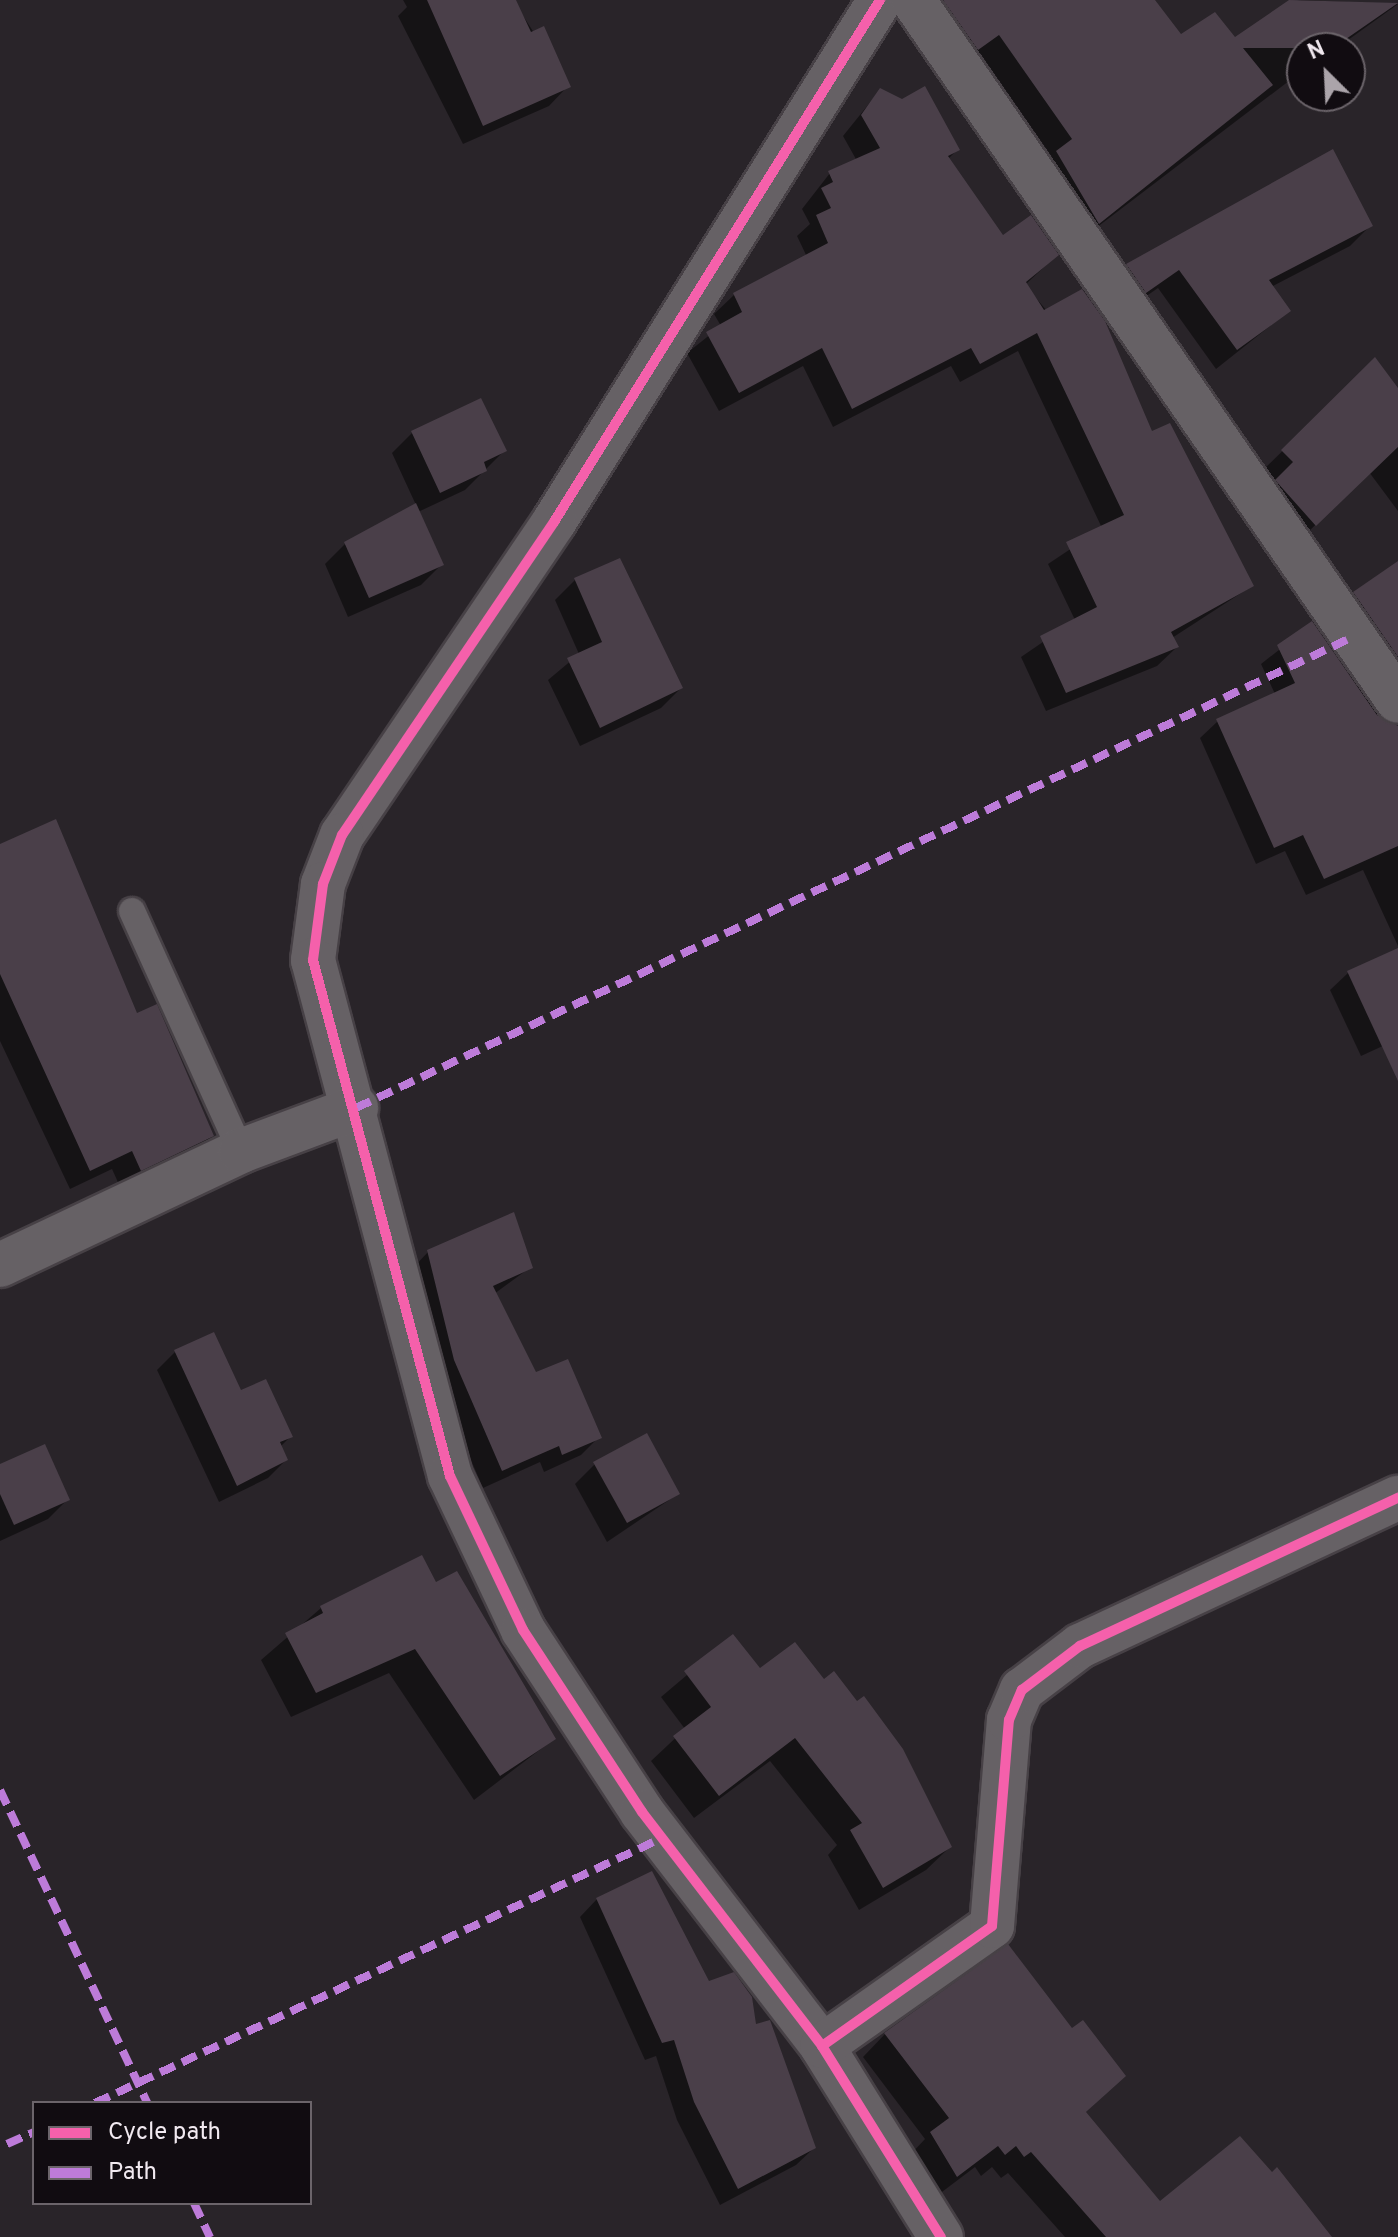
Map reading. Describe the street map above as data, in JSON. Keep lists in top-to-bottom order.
{
  "legend": ["Cycle path", "Path"],
  "north": "top left"
}
